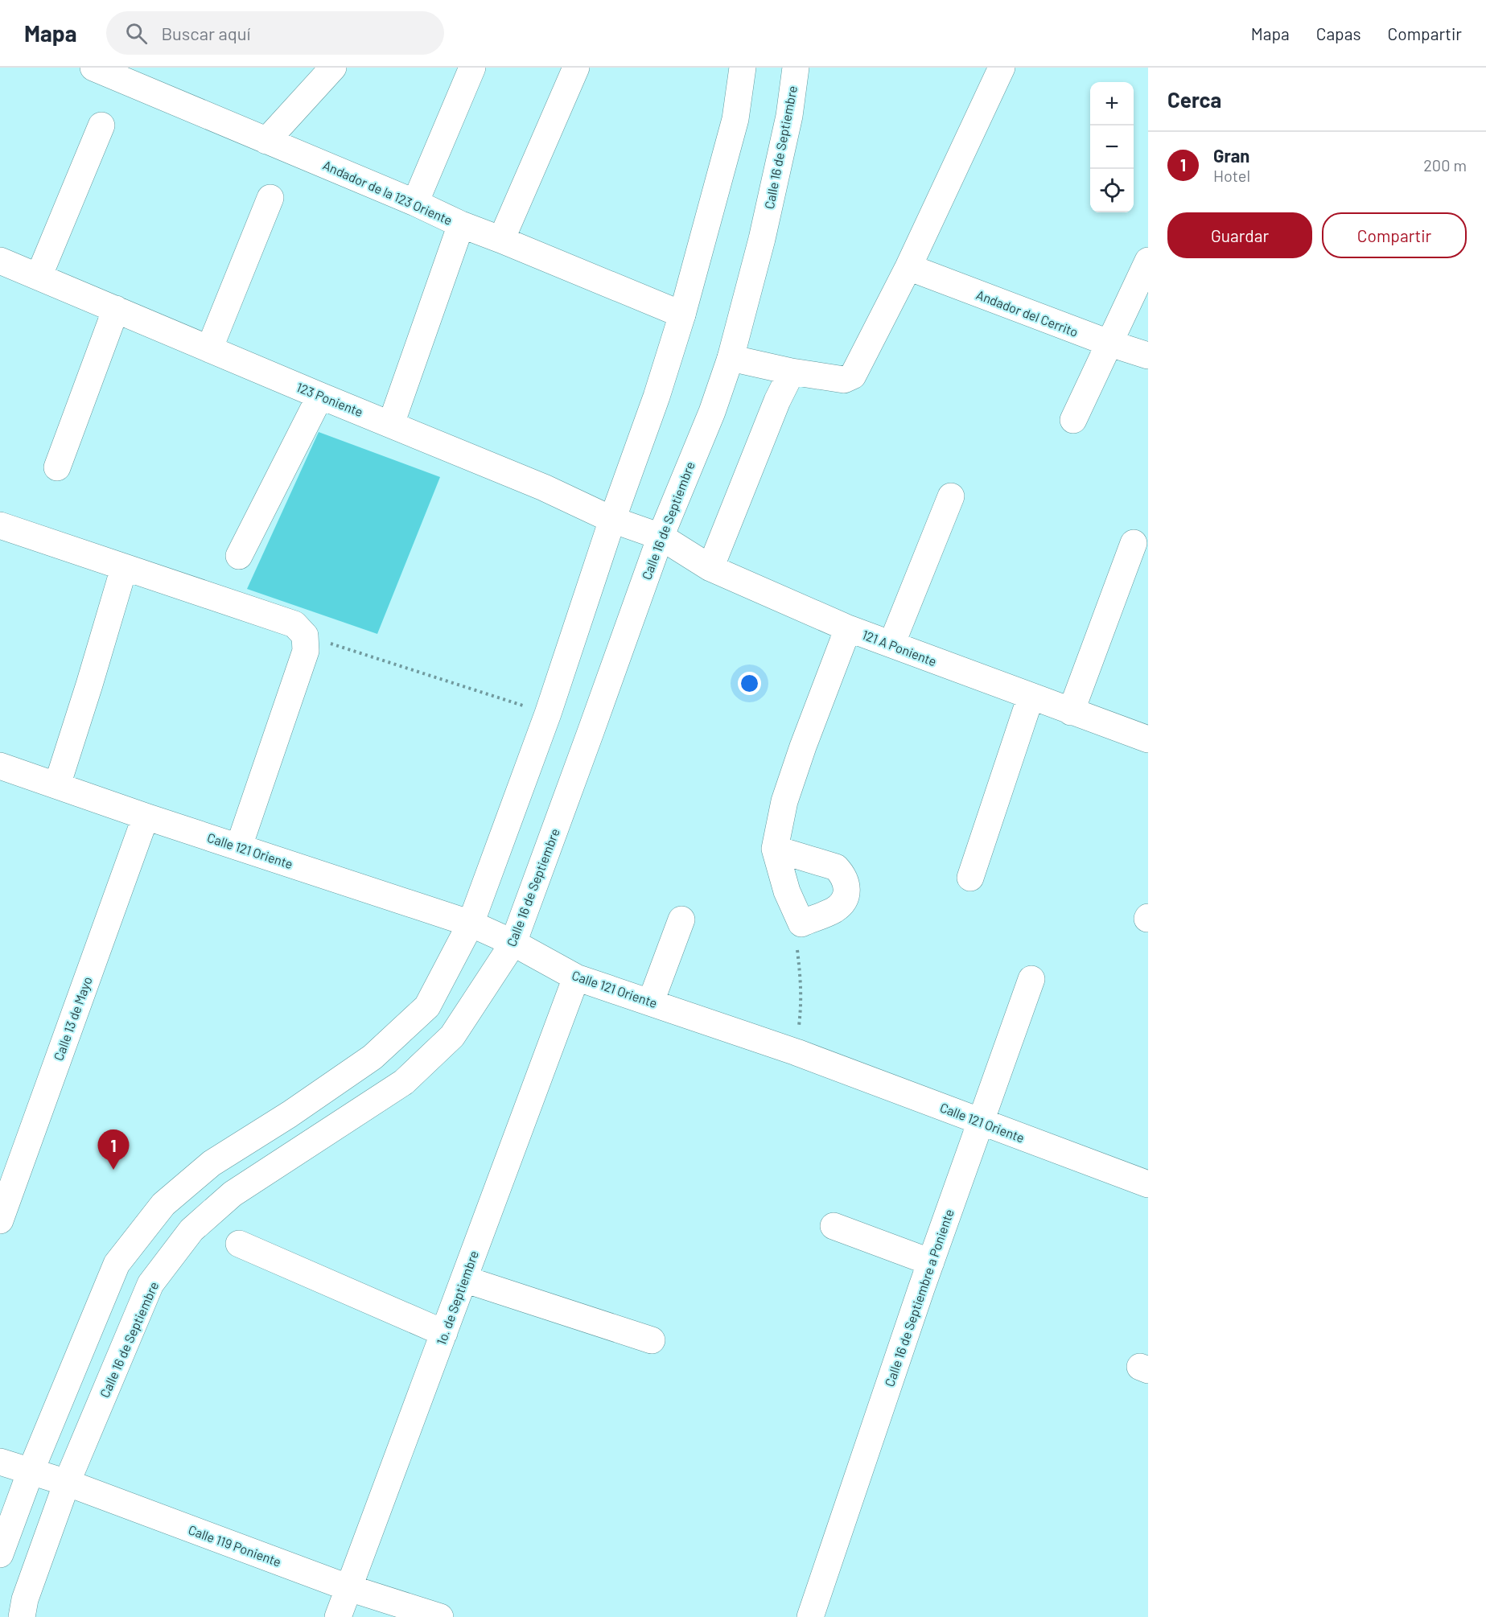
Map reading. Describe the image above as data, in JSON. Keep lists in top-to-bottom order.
{
  "streets": {
    "street": [
      "Calle 16 de Septiembre",
      "Andador de la 123 Oriente",
      "Andador del Cerrito",
      "123 Poniente",
      "121 A Poniente",
      "Calle 121 Oriente",
      "Calle 13 de Mayo",
      "1o. de Septiembre",
      "Calle 16 de Septiembre a Poniente",
      "Calle 119 Poniente"
    ]
  },
  "crossings": [
    ["Calle 16 de Septiembre", "123 Poniente"],
    ["Calle 16 de Septiembre", "121 A Poniente"],
    ["Calle 16 de Septiembre", "Calle 121 Oriente"],
    ["Calle 16 de Septiembre", "Calle 119 Poniente"],
    ["123 Poniente", "121 A Poniente"],
    ["Calle 121 Oriente", "Calle 13 de Mayo"],
    ["Calle 121 Oriente", "1o. de Septiembre"],
    ["Calle 121 Oriente", "Calle 16 de Septiembre a Poniente"],
    ["1o. de Septiembre", "Calle 119 Poniente"]
  ],
  "page": {
    "header": "Mapa",
    "search": "Buscar aquí",
    "nav": ["Mapa", "Capas", "Compartir"],
    "heading": "Cerca",
    "map_buttons": ["+", "−"],
    "list": [
      {
        "mark": "1",
        "name": "Gran",
        "note": "Hotel",
        "value": "200 m"
      }
    ],
    "buttons": ["Guardar", "Compartir"],
    "pins": "1"
  }
}
